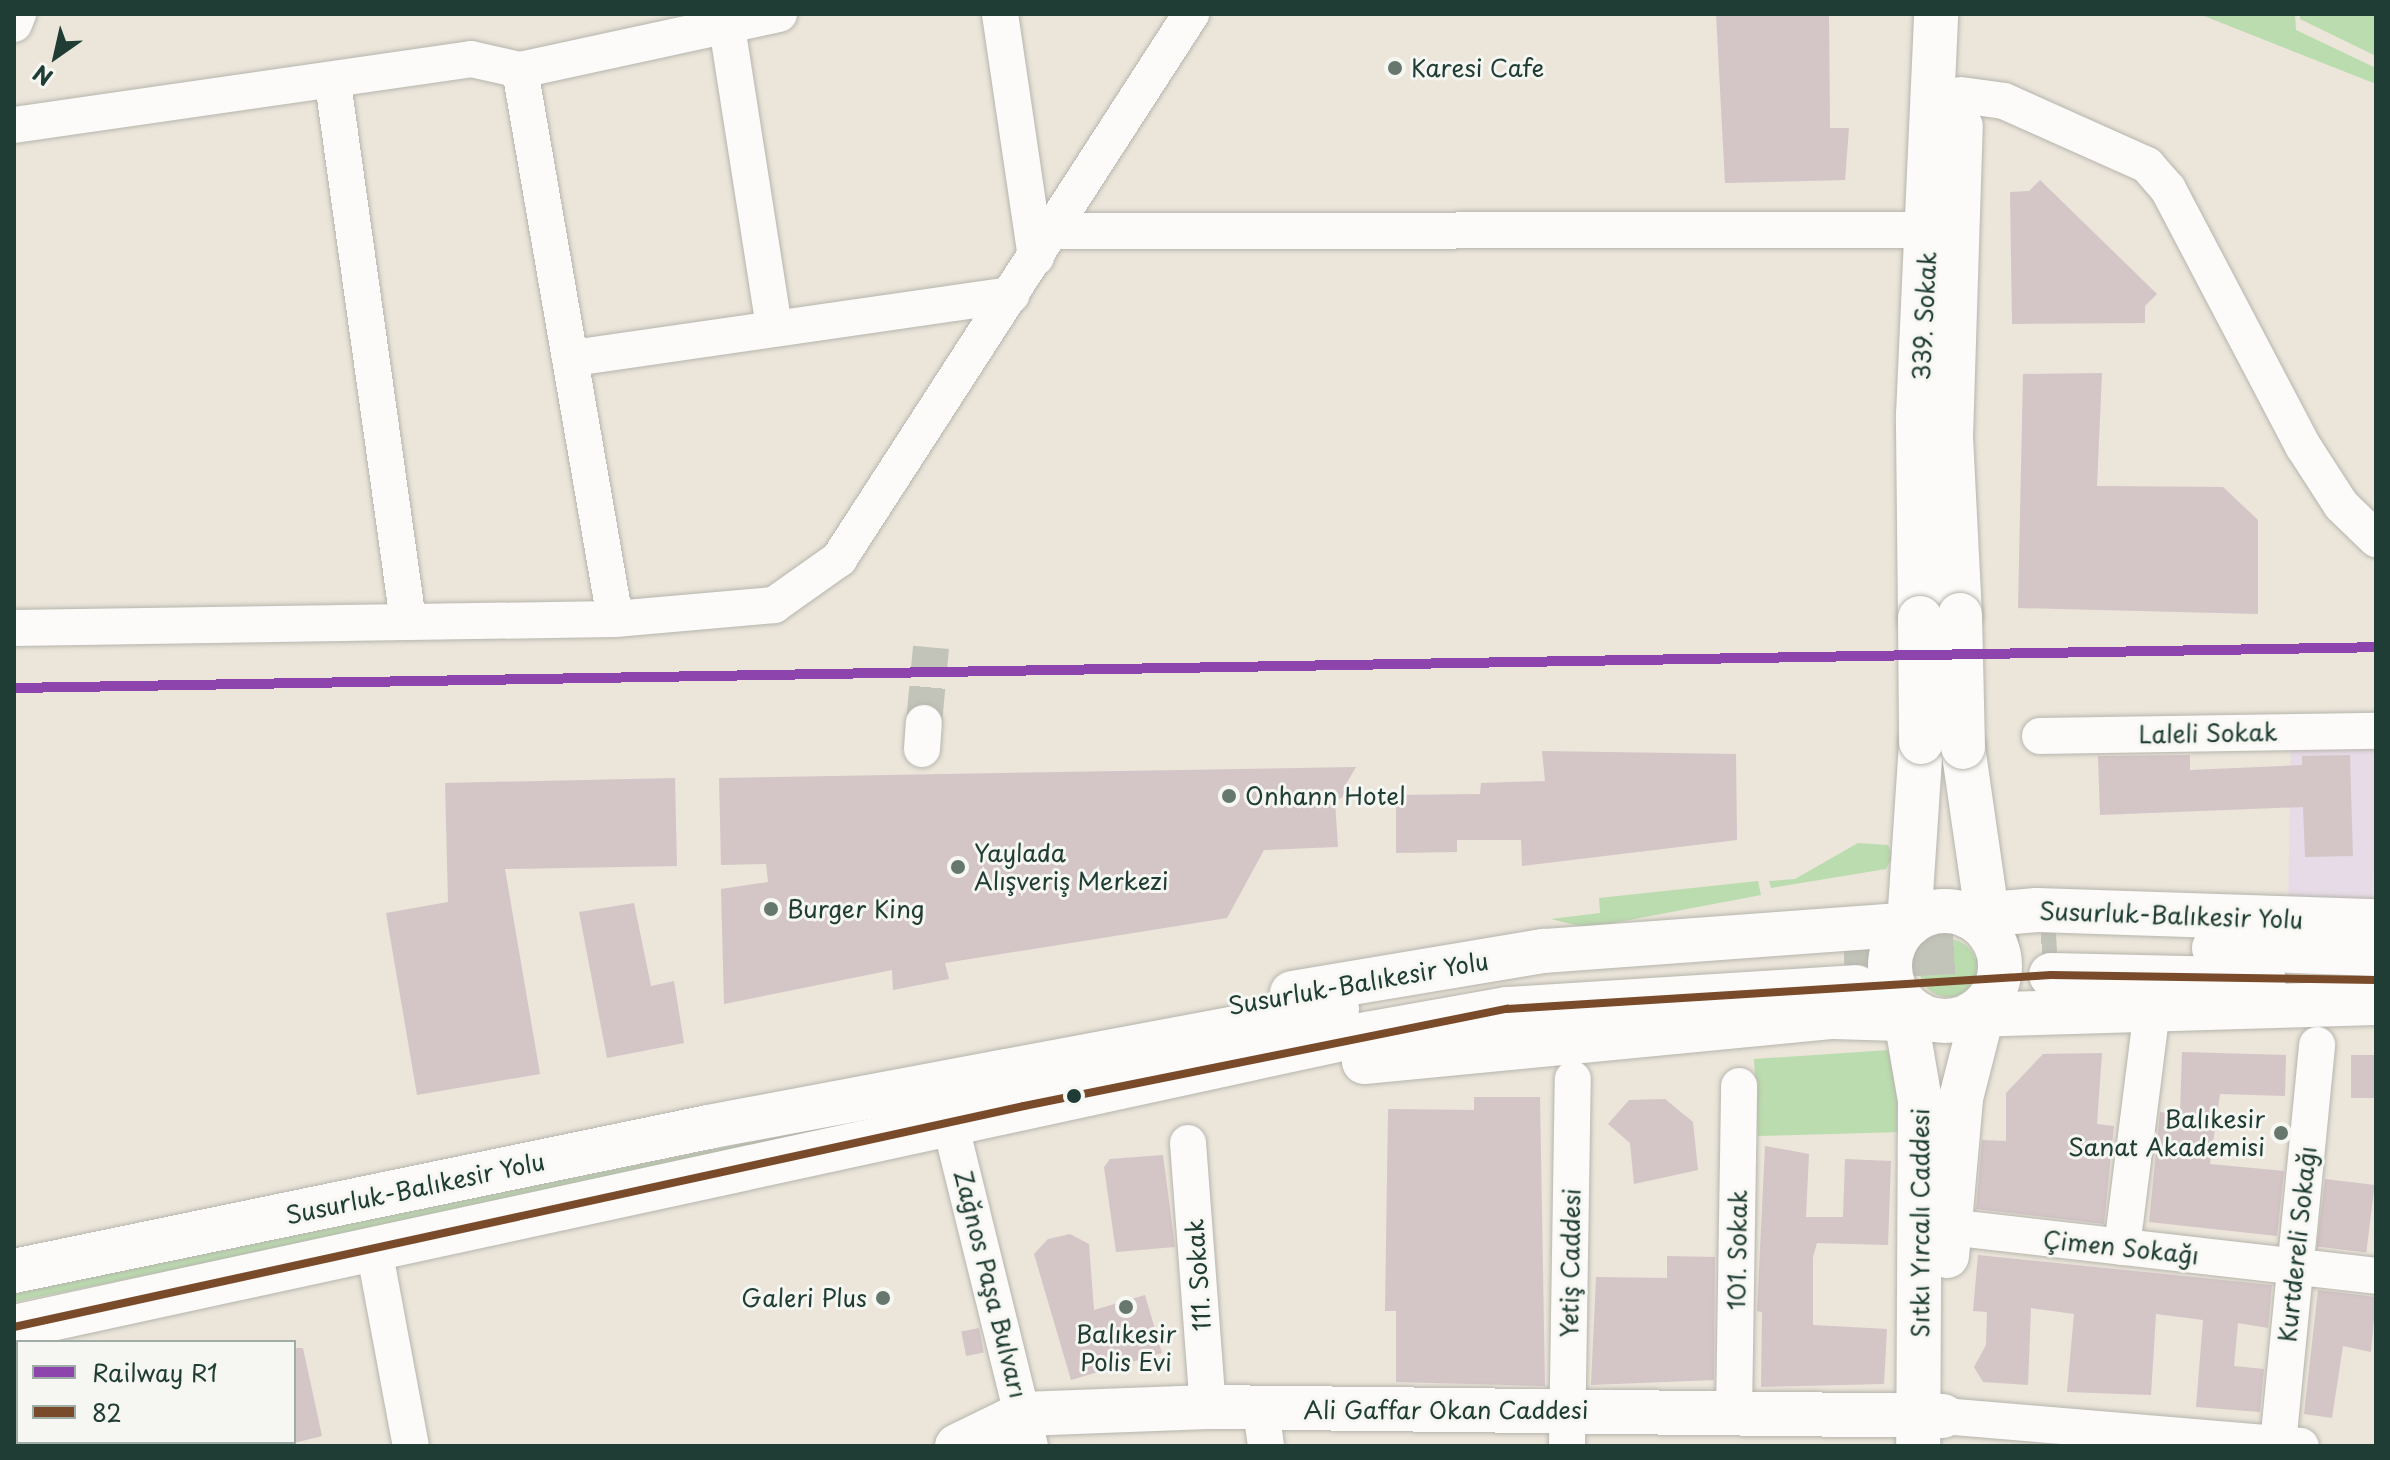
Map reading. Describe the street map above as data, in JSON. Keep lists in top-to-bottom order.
{
  "streets": {
    "main road": [
      "339. Sokak",
      "Susurluk-Balıkesir Yolu",
      "Sıtkı Yırcalı Caddesi",
      "Ali Gaffar Okan Caddesi"
    ],
    "street": [
      "Laleli Sokak",
      "Kurtdereli Sokağı",
      "Çimen Sokağı",
      "101. Sokak",
      "Yetiş Caddesi",
      "111. Sokak",
      "Zağnos Paşa Bulvarı"
    ]
  },
  "crossings": [
    ["Susurluk-Balıkesir Yolu", "Sıtkı Yırcalı Caddesi"],
    ["Susurluk-Balıkesir Yolu", "Zağnos Paşa Bulvarı"],
    ["Sıtkı Yırcalı Caddesi", "Çimen Sokağı"],
    ["Sıtkı Yırcalı Caddesi", "Ali Gaffar Okan Caddesi"],
    ["Kurtdereli Sokağı", "Çimen Sokağı"],
    ["101. Sokak", "Ali Gaffar Okan Caddesi"],
    ["Yetiş Caddesi", "Ali Gaffar Okan Caddesi"],
    ["111. Sokak", "Ali Gaffar Okan Caddesi"],
    ["Zağnos Paşa Bulvarı", "Ali Gaffar Okan Caddesi"]
  ],
  "places": [
    "Karesi Cafe",
    "Onhann Hotel",
    "Yaylada Alışveriş Merkezi",
    "Burger King",
    "Balıkesir Sanat Akademisi",
    "Galeri Plus",
    "Balıkesir Polis Evi"
  ],
  "lines": ["rail line R1", "transit line 82"],
  "legend": ["Railway R1", "82"],
  "north": "bottom left"
}
